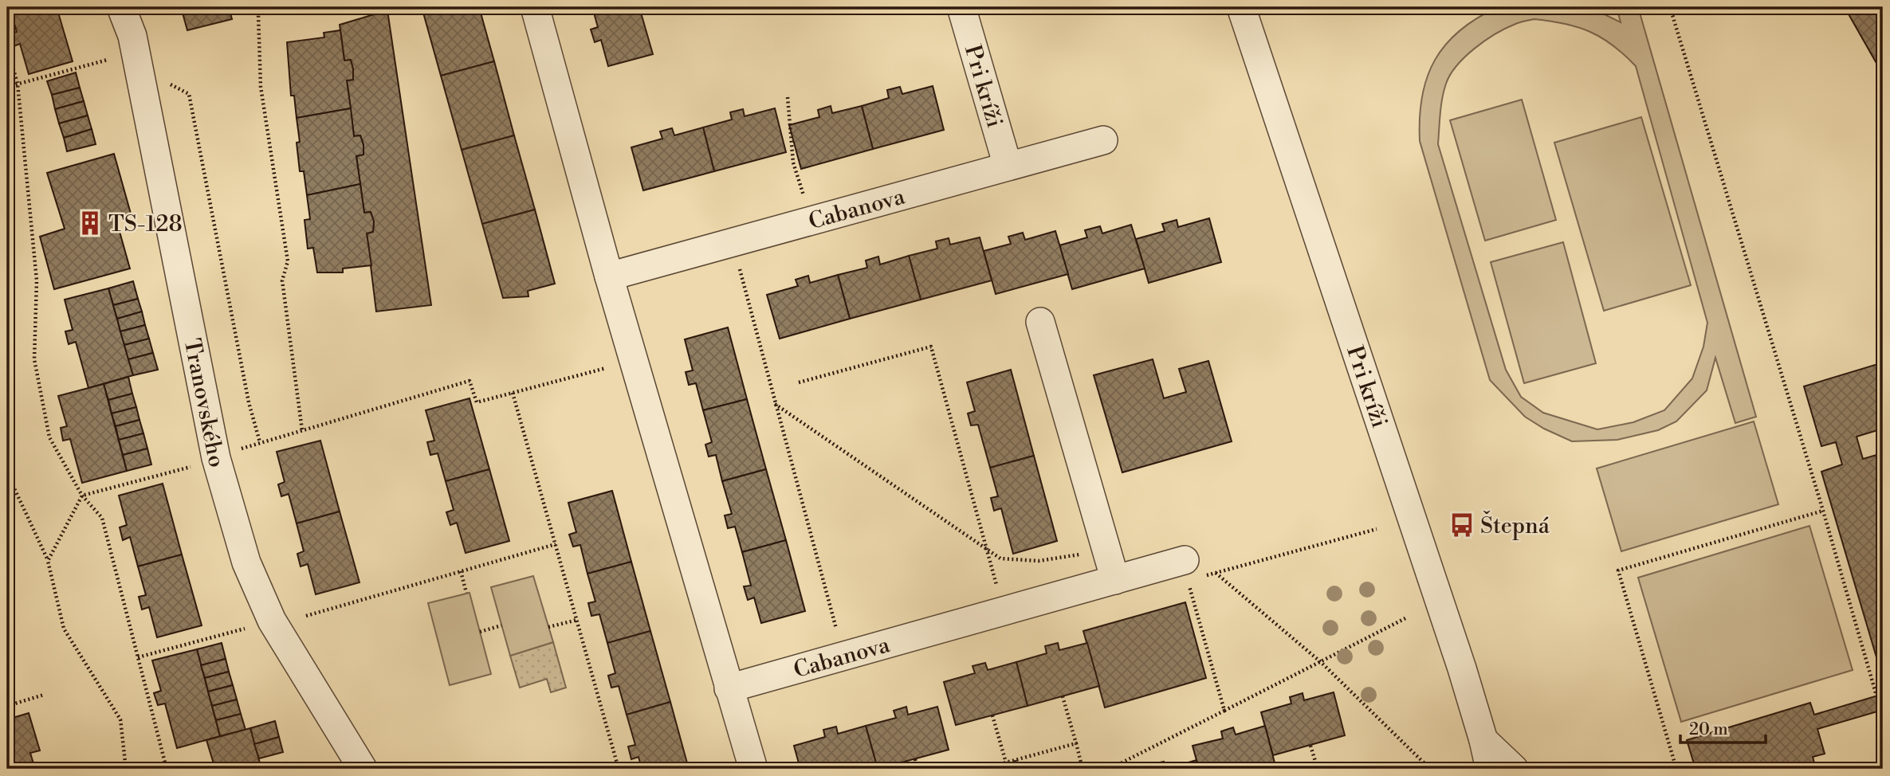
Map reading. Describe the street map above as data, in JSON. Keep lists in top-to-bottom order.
{
  "streets": {
    "street": ["Pri kríži", "Cabanova", "Tranovského"]
  },
  "crossings": [
    ["Pri kríži", "Cabanova"]
  ],
  "places": {
    "building": ["TS-128"],
    "bus stop": ["Štepná"]
  },
  "scale_bar": "20 m"
}
